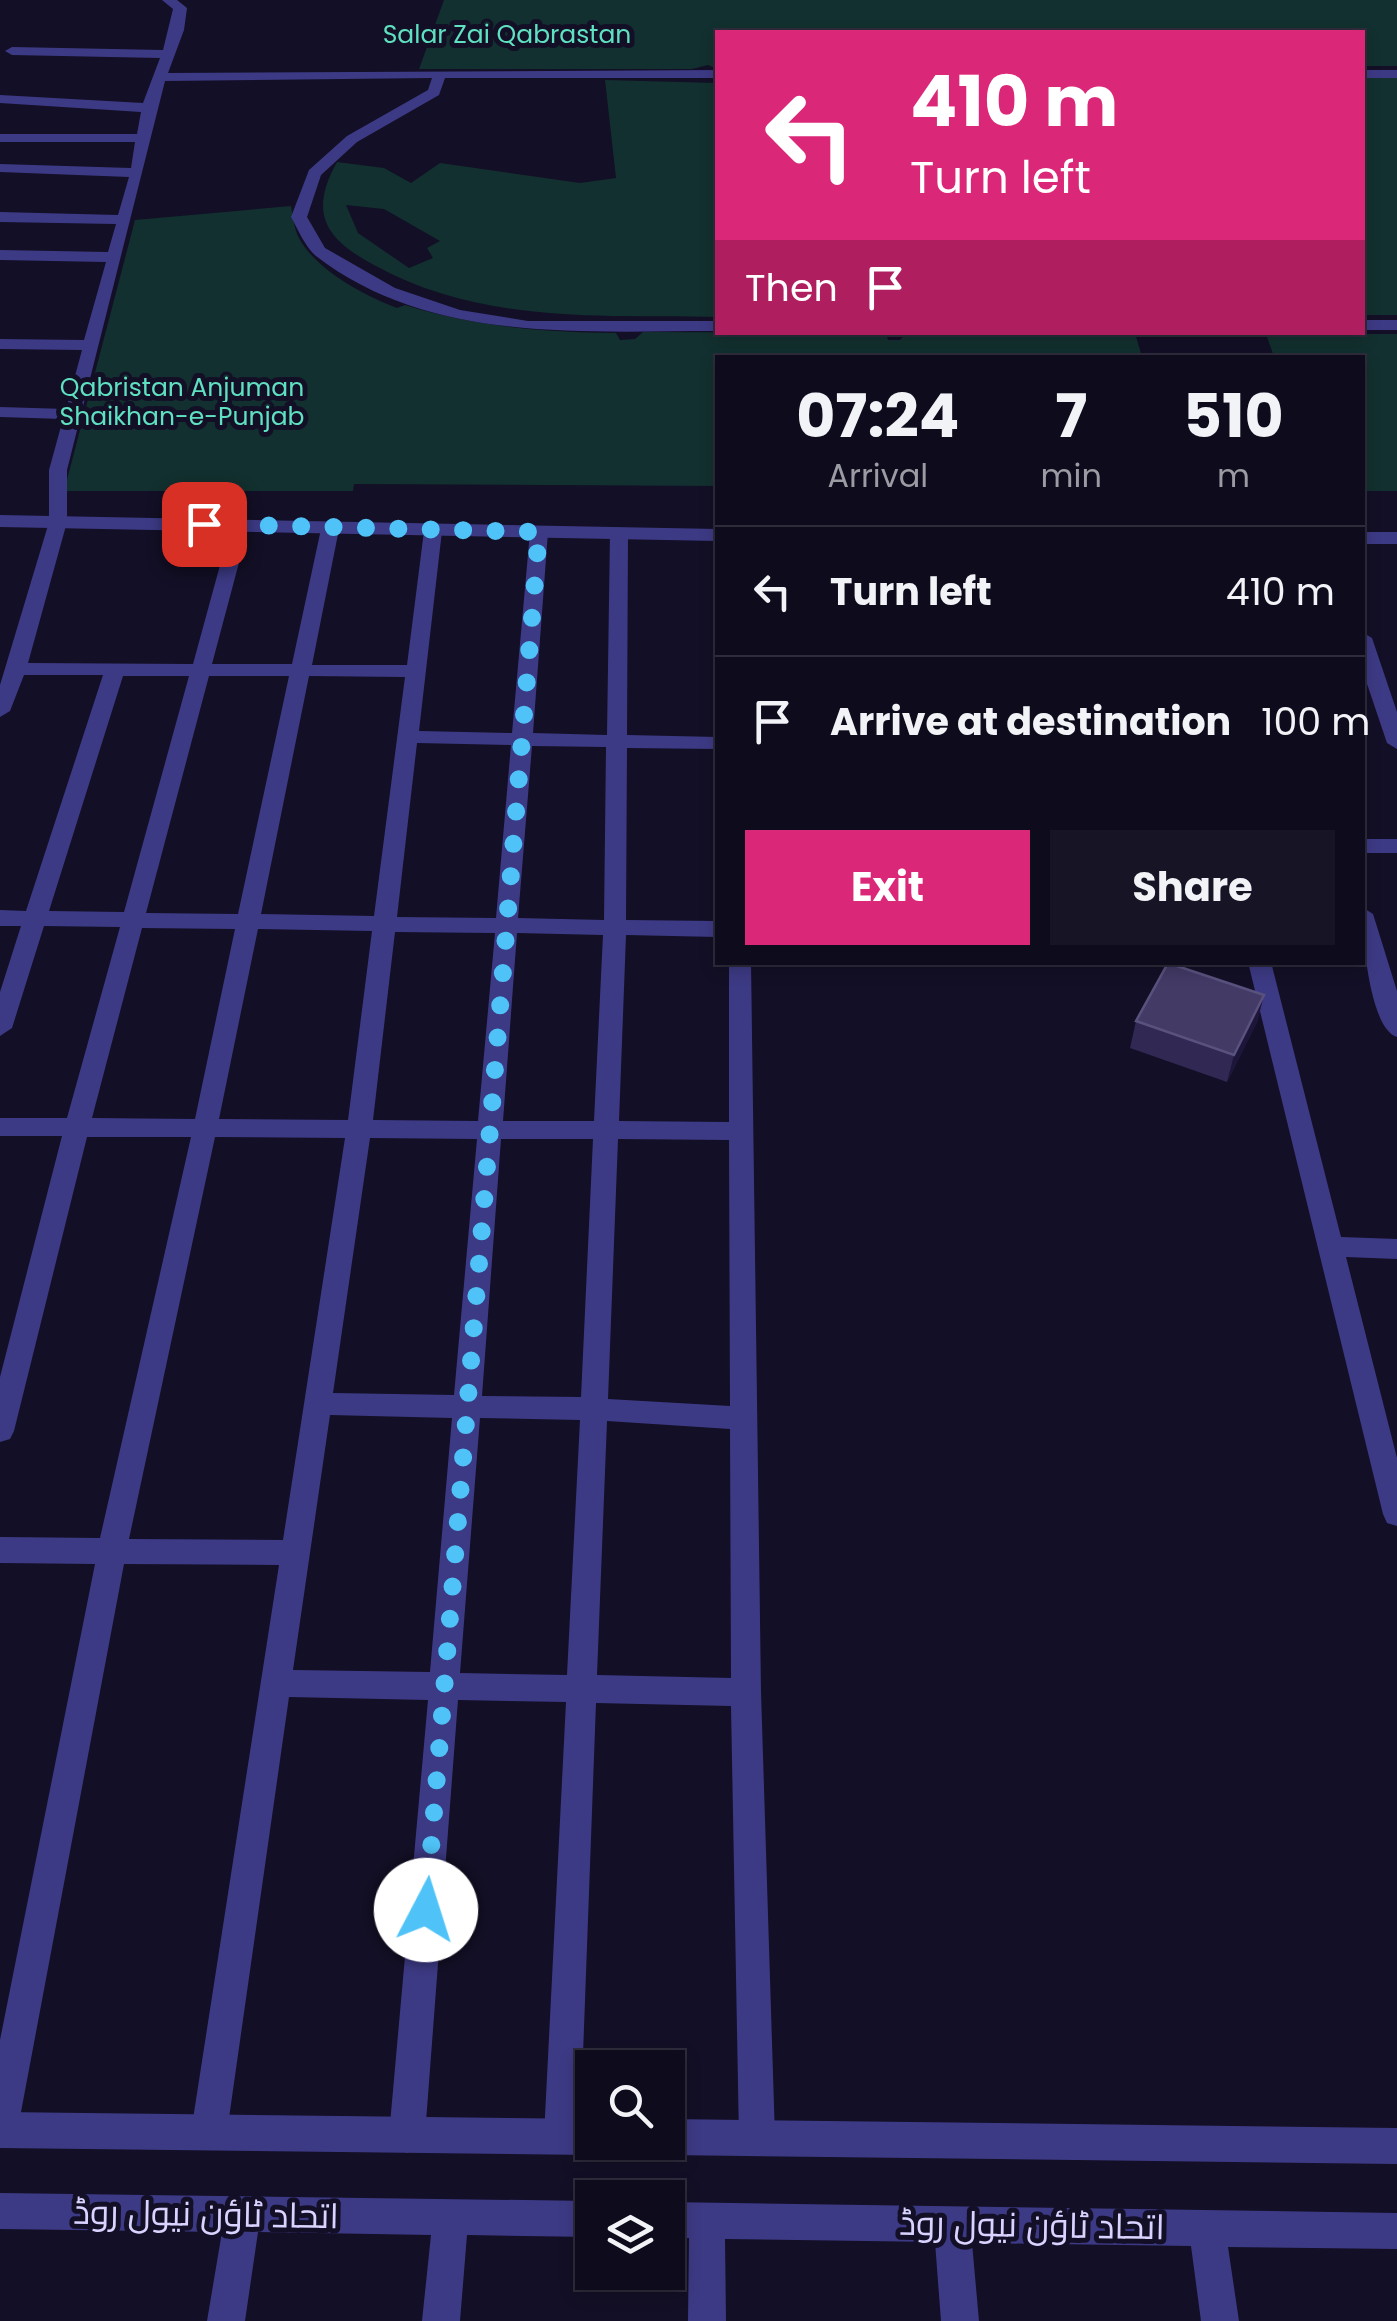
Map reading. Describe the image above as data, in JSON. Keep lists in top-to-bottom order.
{
  "streets": {
    "street": ["اتحاد ٹاؤن نیول روڈ"]
  },
  "parks": ["Salar Zai Qabrastan", "Qabristan Anjuman Shaikhan-e-Punjab"],
  "page": {
    "turn": ["410 m", "Turn left"],
    "then": "Then",
    "eta": [
      "07:24",
      "Arrival",
      "7",
      "min",
      "510",
      "m"
    ],
    "list": [
      {
        "name": "Turn left",
        "value": "410 m"
      },
      {
        "name": "Arrive at destination",
        "value": "100 m"
      }
    ],
    "buttons": ["Exit", "Share"]
  }
}
